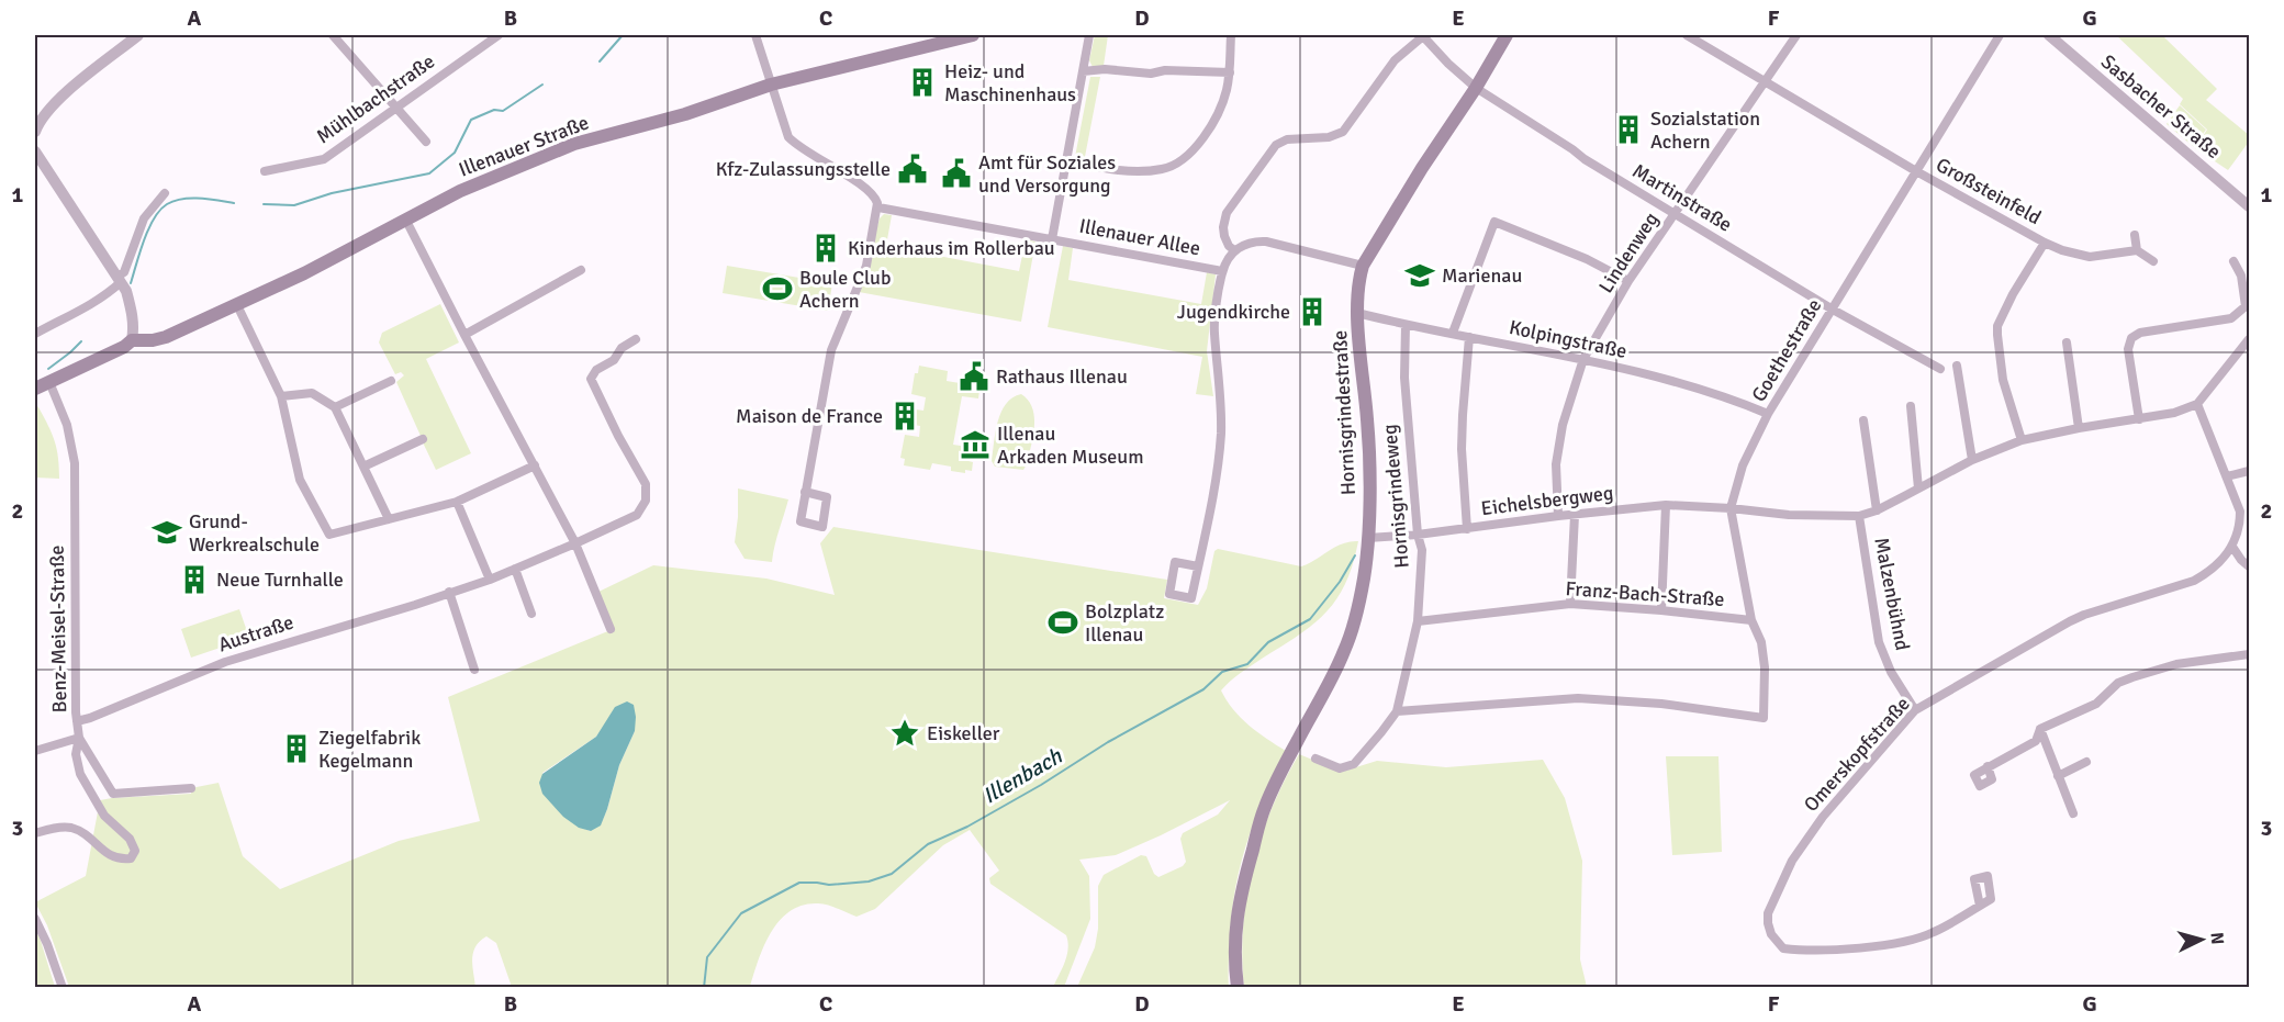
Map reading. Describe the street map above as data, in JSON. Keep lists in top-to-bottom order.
{
  "streets": {
    "main road": ["Illenauer Straße", "Hornisgrindestraße"],
    "street": [
      "Mühlbachstraße",
      "Sasbacher Straße",
      "Großsteinfeld",
      "Martinstraße",
      "Illenauer Allee",
      "Lindenweg",
      "Kolpingstraße",
      "Goethestraße",
      "Hornisgrindeweg",
      "Eichelsbergweg",
      "Franz-Bach-Straße",
      "Malzenbühnd",
      "Benz-Meisel-Straße",
      "Austraße",
      "Omerskopfstraße"
    ]
  },
  "crossings": [
    ["Großsteinfeld", "Lindenweg"],
    ["Großsteinfeld", "Goethestraße"],
    ["Großsteinfeld", "Eichelsbergweg"],
    ["Martinstraße", "Lindenweg"],
    ["Martinstraße", "Goethestraße"],
    ["Martinstraße", "Hornisgrindestraße"],
    ["Lindenweg", "Kolpingstraße"],
    ["Lindenweg", "Eichelsbergweg"],
    ["Kolpingstraße", "Goethestraße"],
    ["Kolpingstraße", "Hornisgrindestraße"],
    ["Kolpingstraße", "Hornisgrindeweg"],
    ["Goethestraße", "Hornisgrindeweg"],
    ["Goethestraße", "Eichelsbergweg"],
    ["Goethestraße", "Franz-Bach-Straße"],
    ["Hornisgrindestraße", "Eichelsbergweg"],
    ["Hornisgrindeweg", "Eichelsbergweg"],
    ["Hornisgrindeweg", "Franz-Bach-Straße"],
    ["Eichelsbergweg", "Malzenbühnd"],
    ["Eichelsbergweg", "Omerskopfstraße"],
    ["Malzenbühnd", "Omerskopfstraße"],
    ["Benz-Meisel-Straße", "Austraße"]
  ],
  "water": ["Illenbach"],
  "places": {
    "building": [
      "Heiz- und Maschinenhaus",
      "Sozialstation Achern",
      "Kinderhaus im Rollerbau",
      "Jugendkirche",
      "Maison de France",
      "Neue Turnhalle",
      "Ziegelfabrik Kegelmann"
    ],
    "public building": ["Kfz-Zulassungsstelle", "Amt für Soziales und Versorgung", "Rathaus Illenau"],
    "school or university": ["Marienau", "Grund- Werkrealschule"],
    "sports": ["Boule Club Achern", "Bolzplatz Illenau"],
    "museum": ["Illenau Arkaden Museum"],
    "place": ["Eiskeller"]
  },
  "north": "right",
  "grid": {
    "columns": [
      "A",
      "B",
      "C",
      "D",
      "E",
      "F",
      "G"
    ],
    "rows": ["1", "2", "3"]
  }
}
